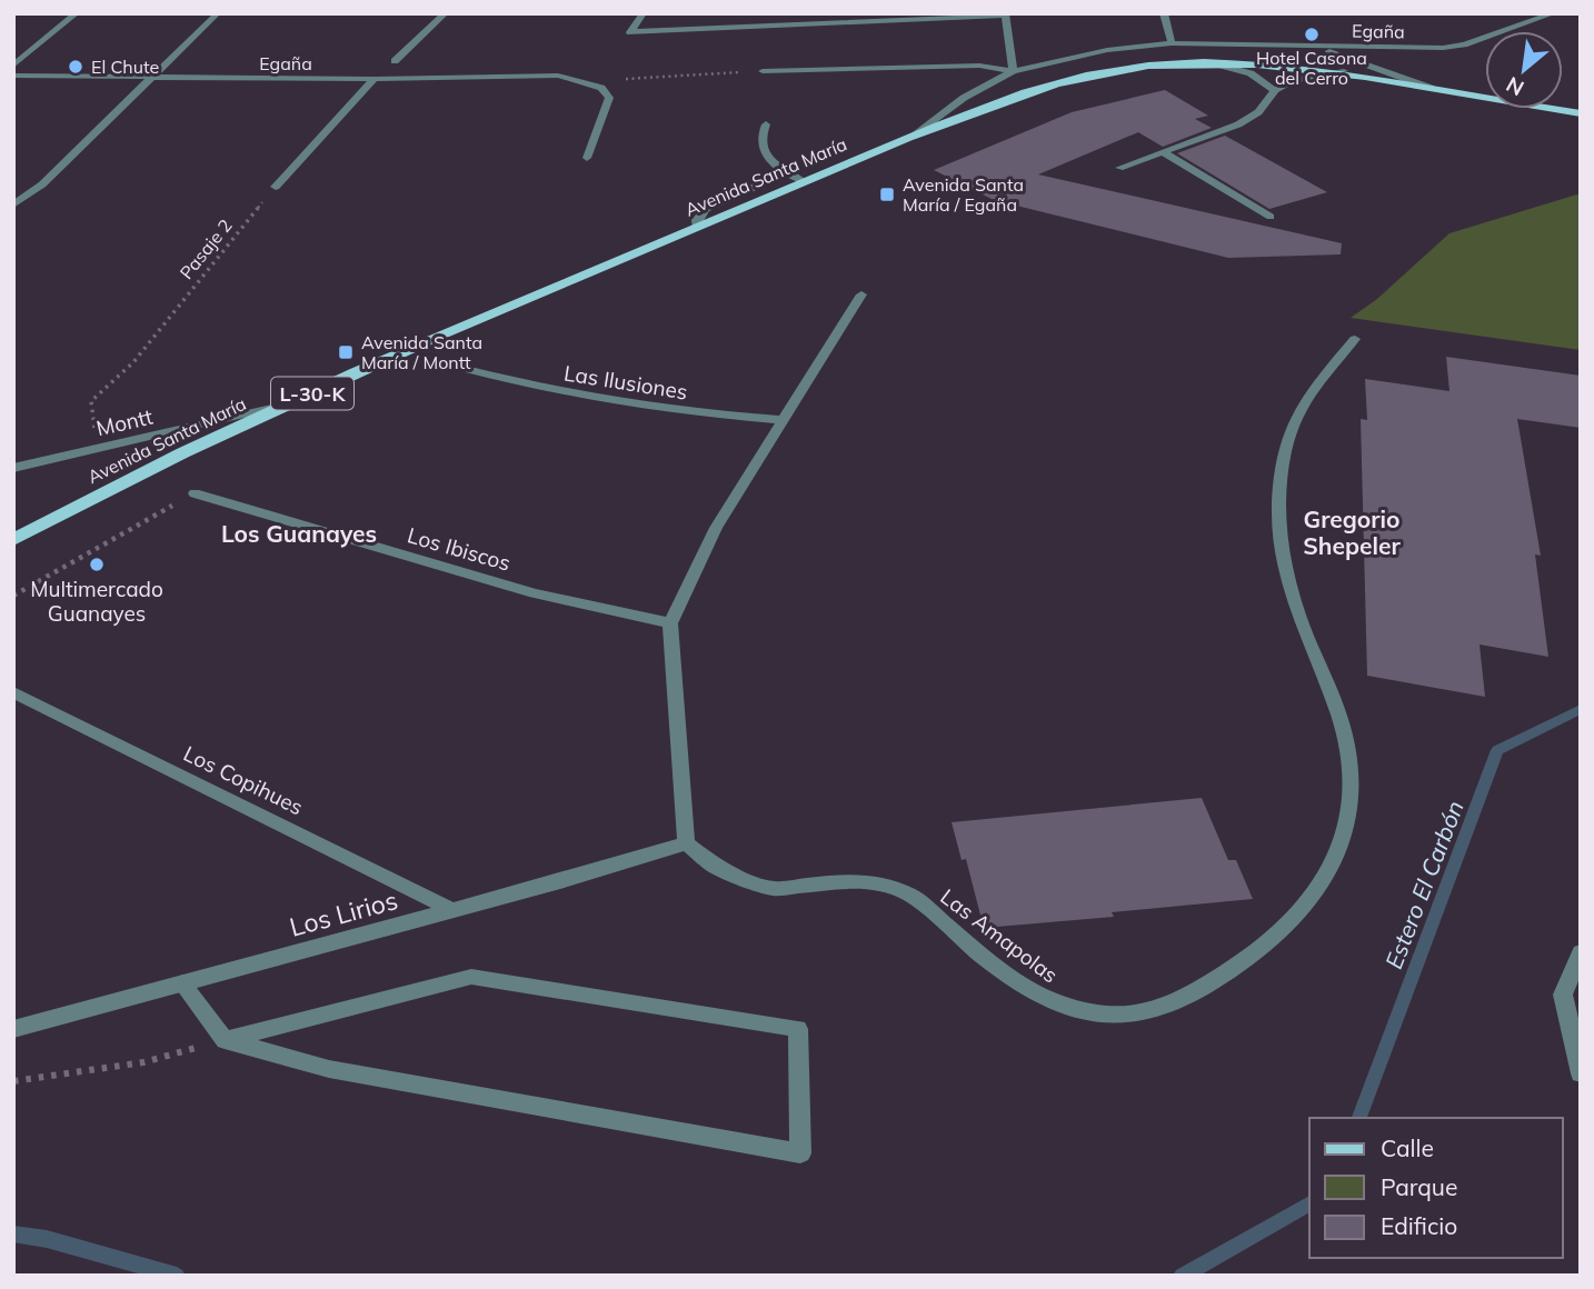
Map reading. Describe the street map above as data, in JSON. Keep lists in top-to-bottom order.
{
  "streets": {
    "main road": ["Avenida Santa María", "L-30-K"],
    "street": [
      "Egaña",
      "Las Ilusiones",
      "Montt",
      "Los Ibiscos",
      "Los Copihues",
      "Los Lirios",
      "Las Amapolas"
    ],
    "path": ["Pasaje 2"]
  },
  "crossings": [
    ["Egaña", "Avenida Santa María"],
    ["Avenida Santa María", "Montt"],
    ["Pasaje 2", "Montt"],
    ["Los Copihues", "Los Lirios"],
    ["Los Lirios", "Las Amapolas"]
  ],
  "districts": ["Gregorio Shepeler", "Los Guanayes"],
  "water": ["Estero El Carbón"],
  "places": {
    "other": ["Hotel Casona del Cerro", "El Chute", "Multimercado Guanayes"],
    "transit": ["Avenida Santa María / Egaña", "Avenida Santa María / Montt"]
  },
  "legend": ["Calle", "Parque", "Edificio"],
  "north": "bottom left"
}
